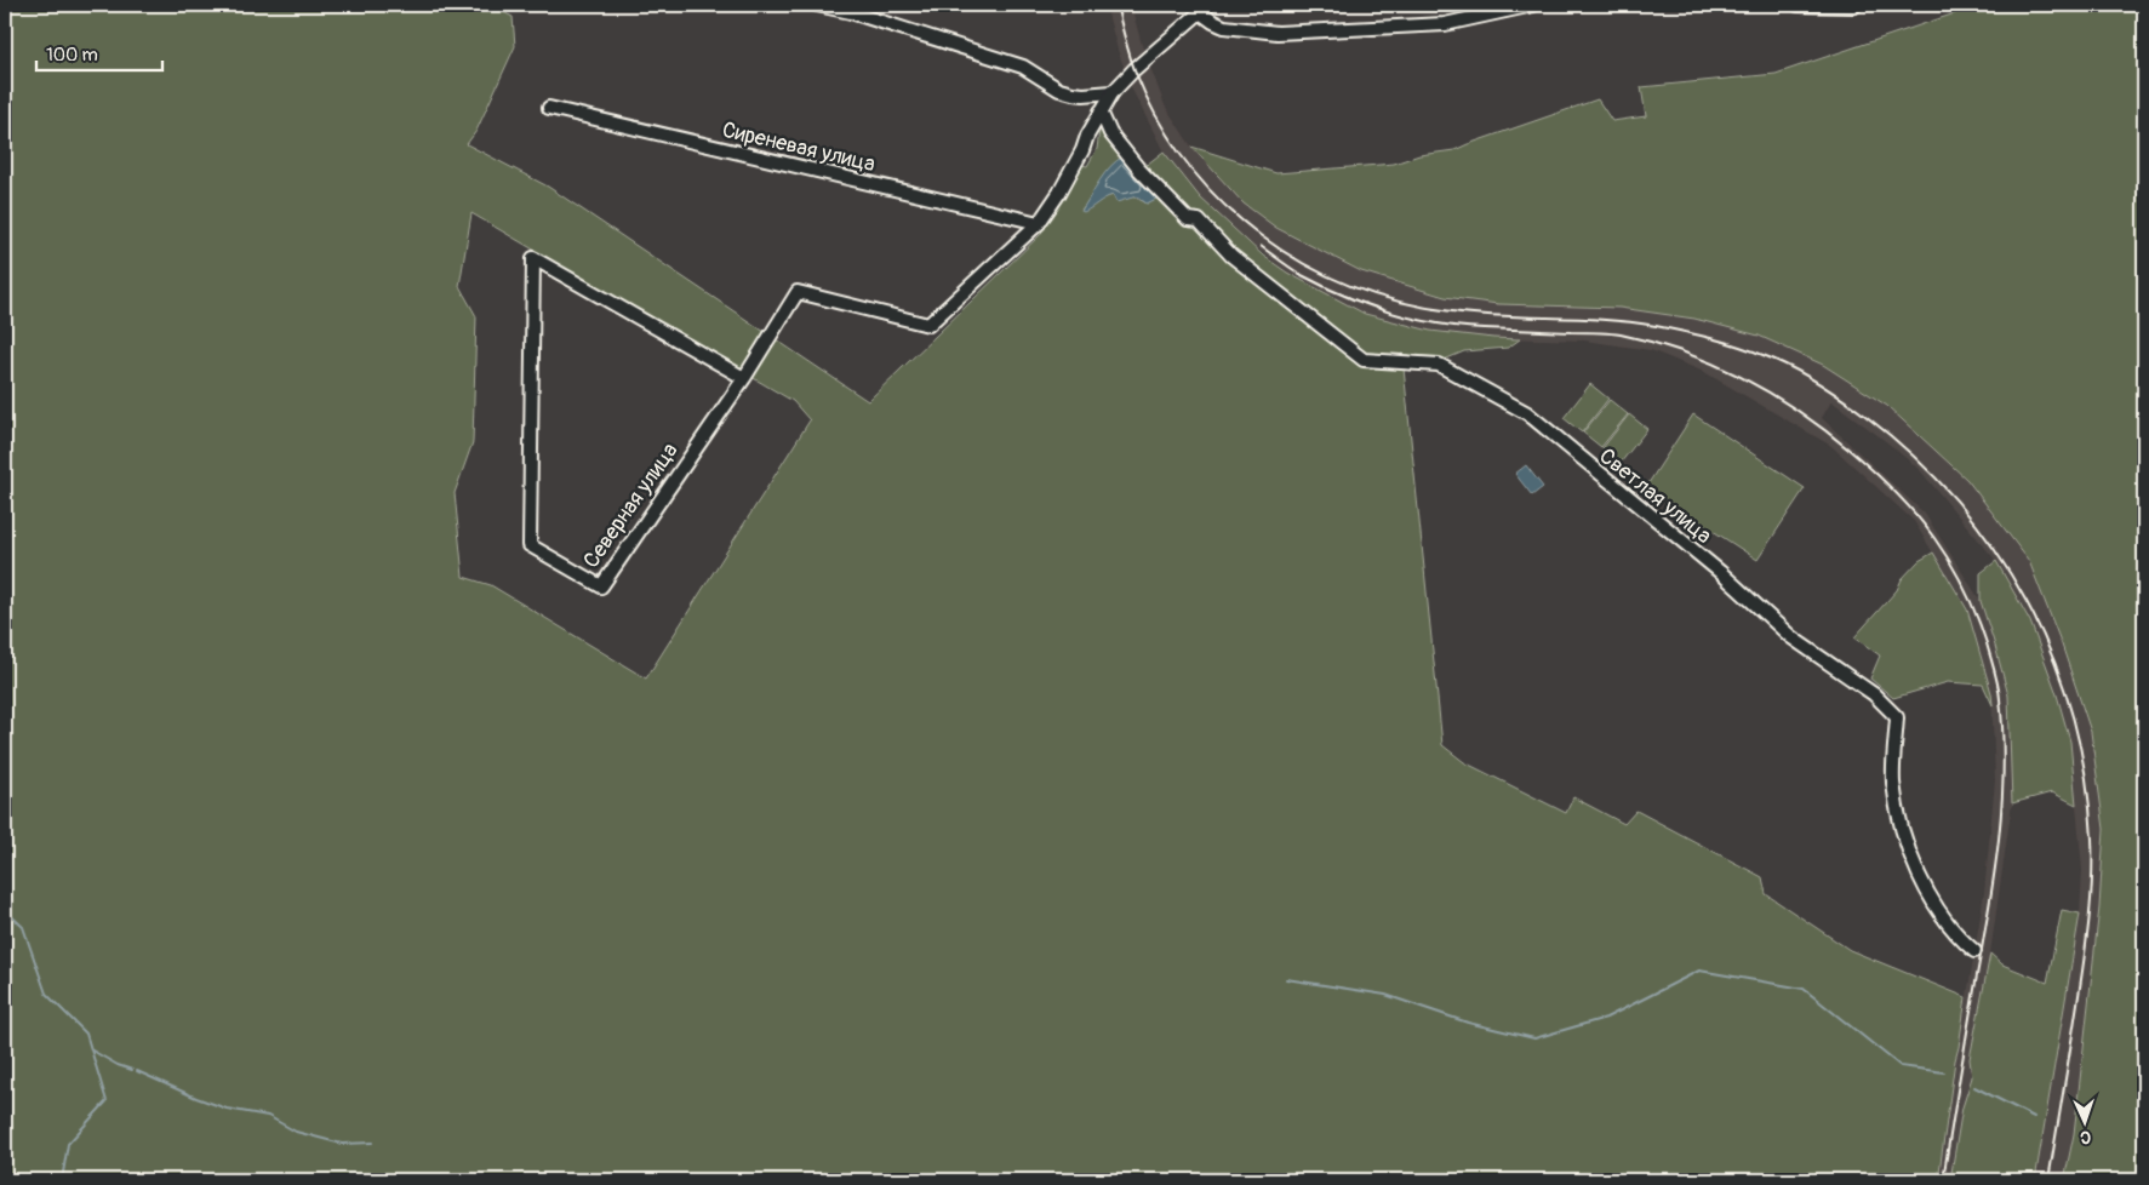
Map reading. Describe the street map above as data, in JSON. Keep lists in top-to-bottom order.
{
  "streets": {
    "street": ["Сиреневая улица", "Светлая улица", "Северная улица"]
  },
  "scale_bar": "100 m",
  "north": "bottom"
}
